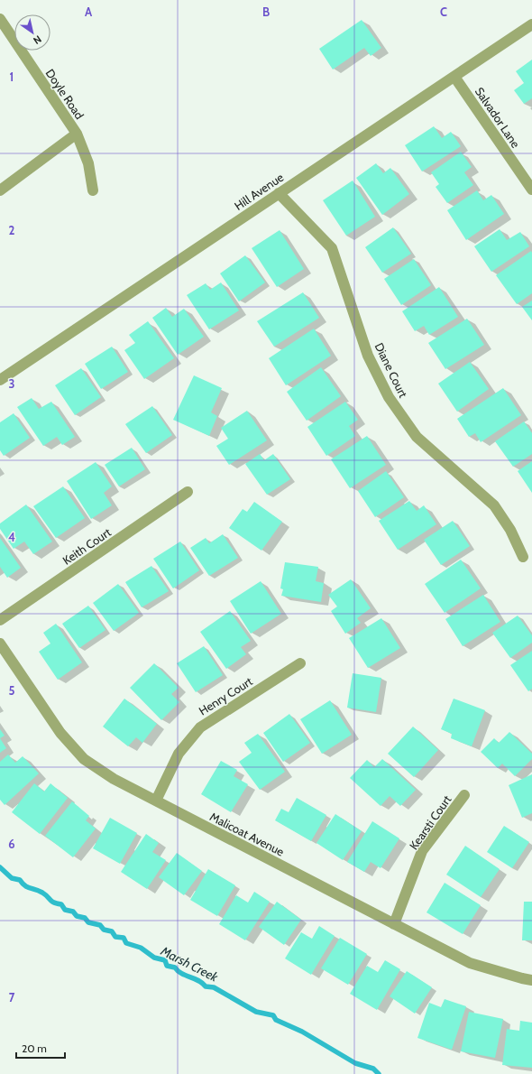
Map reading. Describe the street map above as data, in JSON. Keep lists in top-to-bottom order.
{
  "streets": {
    "street": [
      "Doyle Road",
      "Salvador Lane",
      "Hill Avenue",
      "Diane Court",
      "Keith Court",
      "Henry Court",
      "Kearsti Court",
      "Malicoat Avenue"
    ]
  },
  "crossings": [
    ["Salvador Lane", "Hill Avenue"],
    ["Hill Avenue", "Diane Court"],
    ["Henry Court", "Malicoat Avenue"],
    ["Kearsti Court", "Malicoat Avenue"]
  ],
  "water": ["Marsh Creek"],
  "scale_bar": "20 m",
  "north": "bottom right",
  "grid": {
    "columns": ["A", "B", "C"],
    "rows": [
      "1",
      "2",
      "3",
      "4",
      "5",
      "6",
      "7"
    ]
  }
}
